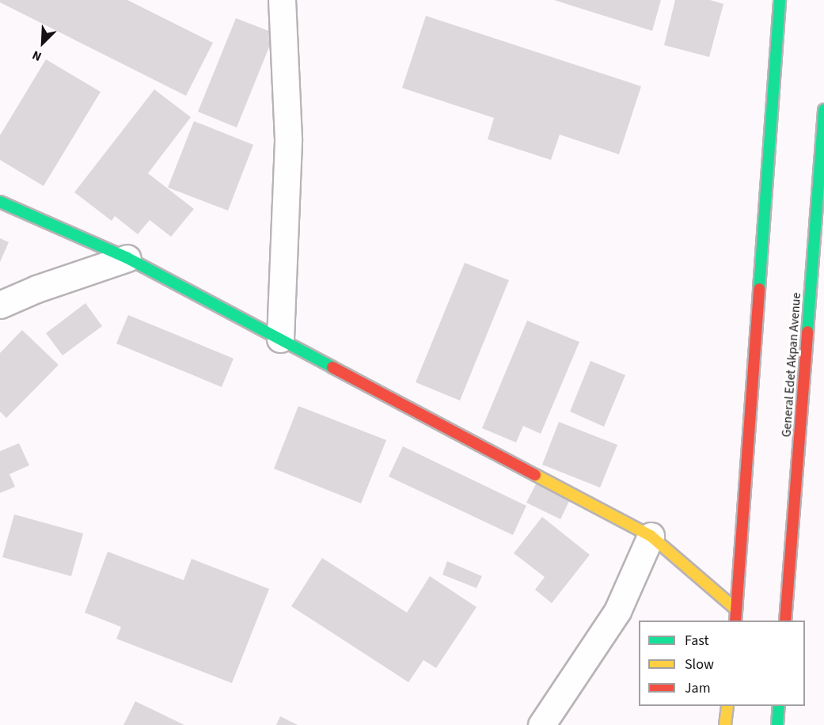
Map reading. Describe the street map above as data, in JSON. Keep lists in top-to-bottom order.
{
  "streets": {
    "street": ["General Edet Akpan Avenue"]
  },
  "legend": ["Fast", "Slow", "Jam"],
  "north": "bottom left"
}
